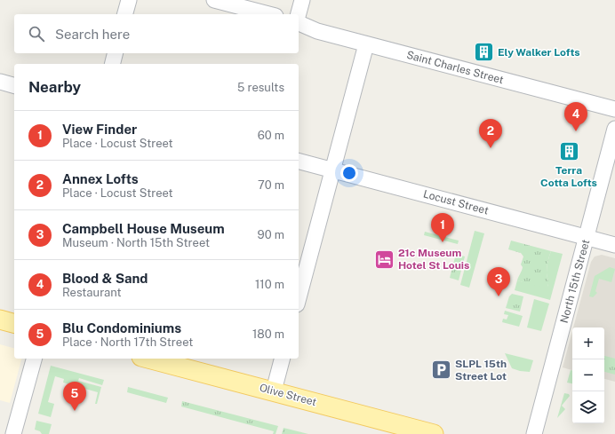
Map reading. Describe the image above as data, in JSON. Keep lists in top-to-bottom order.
{
  "streets": {
    "main road": ["Olive Street"],
    "street": ["Saint Charles Street", "Locust Street", "North 15th Street"]
  },
  "crossings": [
    ["Locust Street", "North 15th Street"]
  ],
  "places": {
    "building": ["Ely Walker Lofts", "Terra Cotta Lofts"],
    "hotel": ["21c Museum Hotel St Louis"],
    "parking": ["SLPL 15th Street Lot"]
  },
  "page": {
    "search": "Search here",
    "heading": ["Nearby", "5 results"],
    "pins": [
      "4",
      "2",
      "1",
      "3",
      "5"
    ],
    "list": [
      {
        "mark": "1",
        "name": "View Finder",
        "note": "Place · Locust Street",
        "value": "60 m"
      },
      {
        "mark": "2",
        "name": "Annex Lofts",
        "note": "Place · Locust Street",
        "value": "70 m"
      },
      {
        "mark": "3",
        "name": "Campbell House Museum",
        "note": "Museum · North 15th Street",
        "value": "90 m"
      },
      {
        "mark": "4",
        "name": "Blood & Sand",
        "note": "Restaurant",
        "value": "110 m"
      },
      {
        "mark": "5",
        "name": "Blu Condominiums",
        "note": "Place · North 17th Street",
        "value": "180 m"
      }
    ],
    "map_buttons": ["+", "−"]
  }
}
